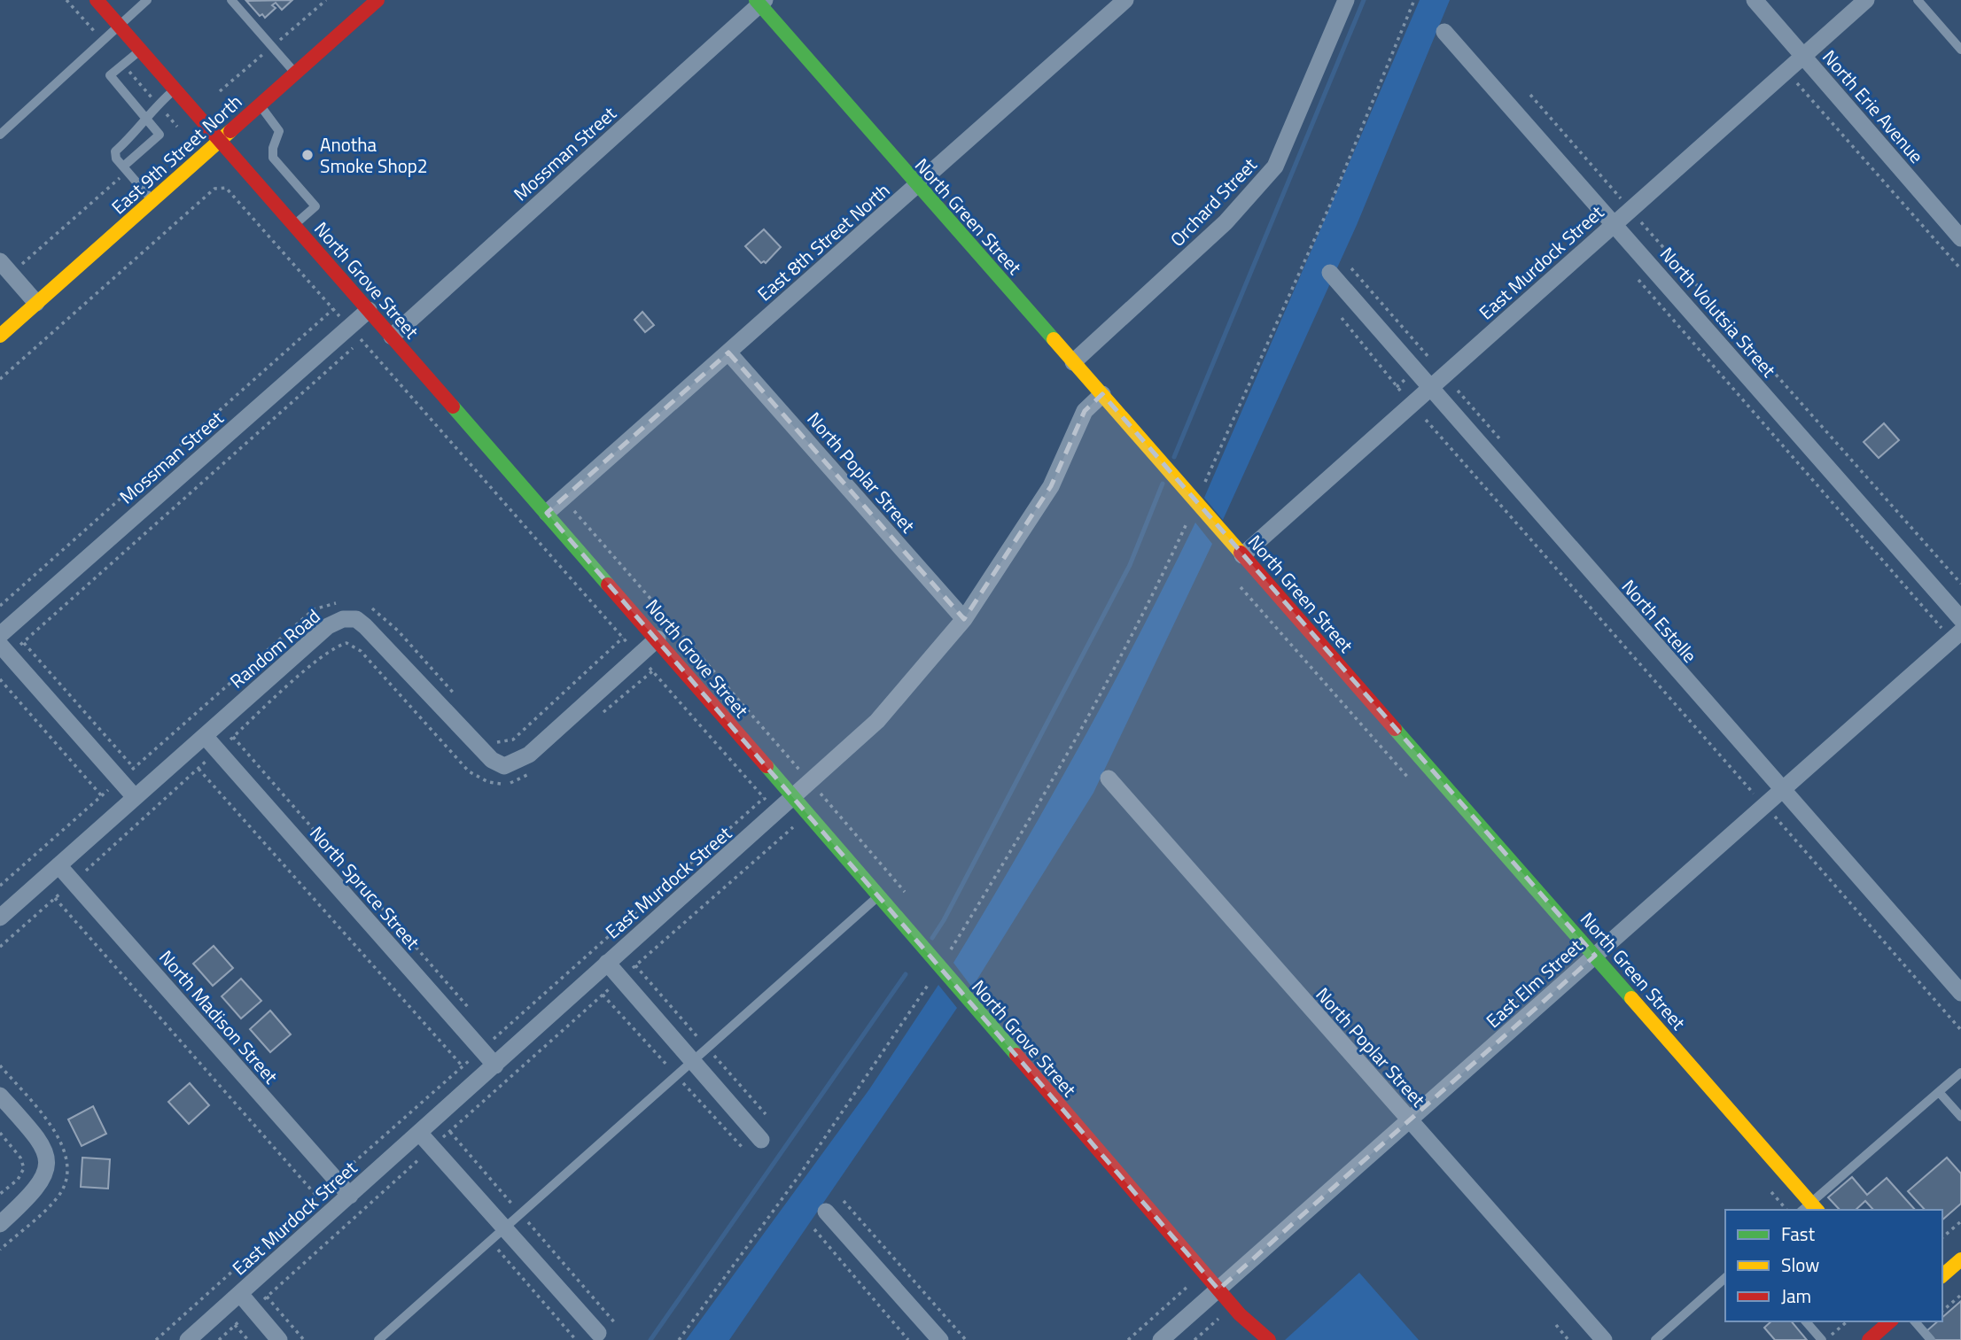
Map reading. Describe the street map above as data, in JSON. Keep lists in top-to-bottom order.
{
  "streets": {
    "street": [
      "North Erie Avenue",
      "Mossman Street",
      "East 9th Street North",
      "Orchard Street",
      "North Green Street",
      "East 8th Street North",
      "East Murdock Street",
      "North Grove Street",
      "North Volutsia Street",
      "North Poplar Street",
      "North Estelle",
      "Random Road",
      "North Spruce Street",
      "East Elm Street",
      "North Madison Street"
    ]
  },
  "crossings": [
    ["North Erie Avenue", "East Murdock Street"],
    ["Mossman Street", "North Green Street"],
    ["Mossman Street", "North Grove Street"],
    ["East 9th Street North", "North Grove Street"],
    ["Orchard Street", "North Green Street"],
    ["North Green Street", "East 8th Street North"],
    ["North Green Street", "East Murdock Street"],
    ["North Green Street", "East Elm Street"],
    ["East 8th Street North", "North Grove Street"],
    ["East 8th Street North", "North Poplar Street"],
    ["East Murdock Street", "North Grove Street"],
    ["East Murdock Street", "North Volutsia Street"],
    ["East Murdock Street", "North Poplar Street"],
    ["East Murdock Street", "North Estelle"],
    ["East Murdock Street", "North Spruce Street"],
    ["East Murdock Street", "North Madison Street"],
    ["North Grove Street", "Random Road"],
    ["North Grove Street", "East Elm Street"],
    ["North Poplar Street", "East Elm Street"],
    ["North Estelle", "East Elm Street"],
    ["Random Road", "North Spruce Street"],
    ["Random Road", "North Madison Street"]
  ],
  "places": ["Anotha Smoke Shop2"],
  "legend": ["Fast", "Slow", "Jam"]
}
